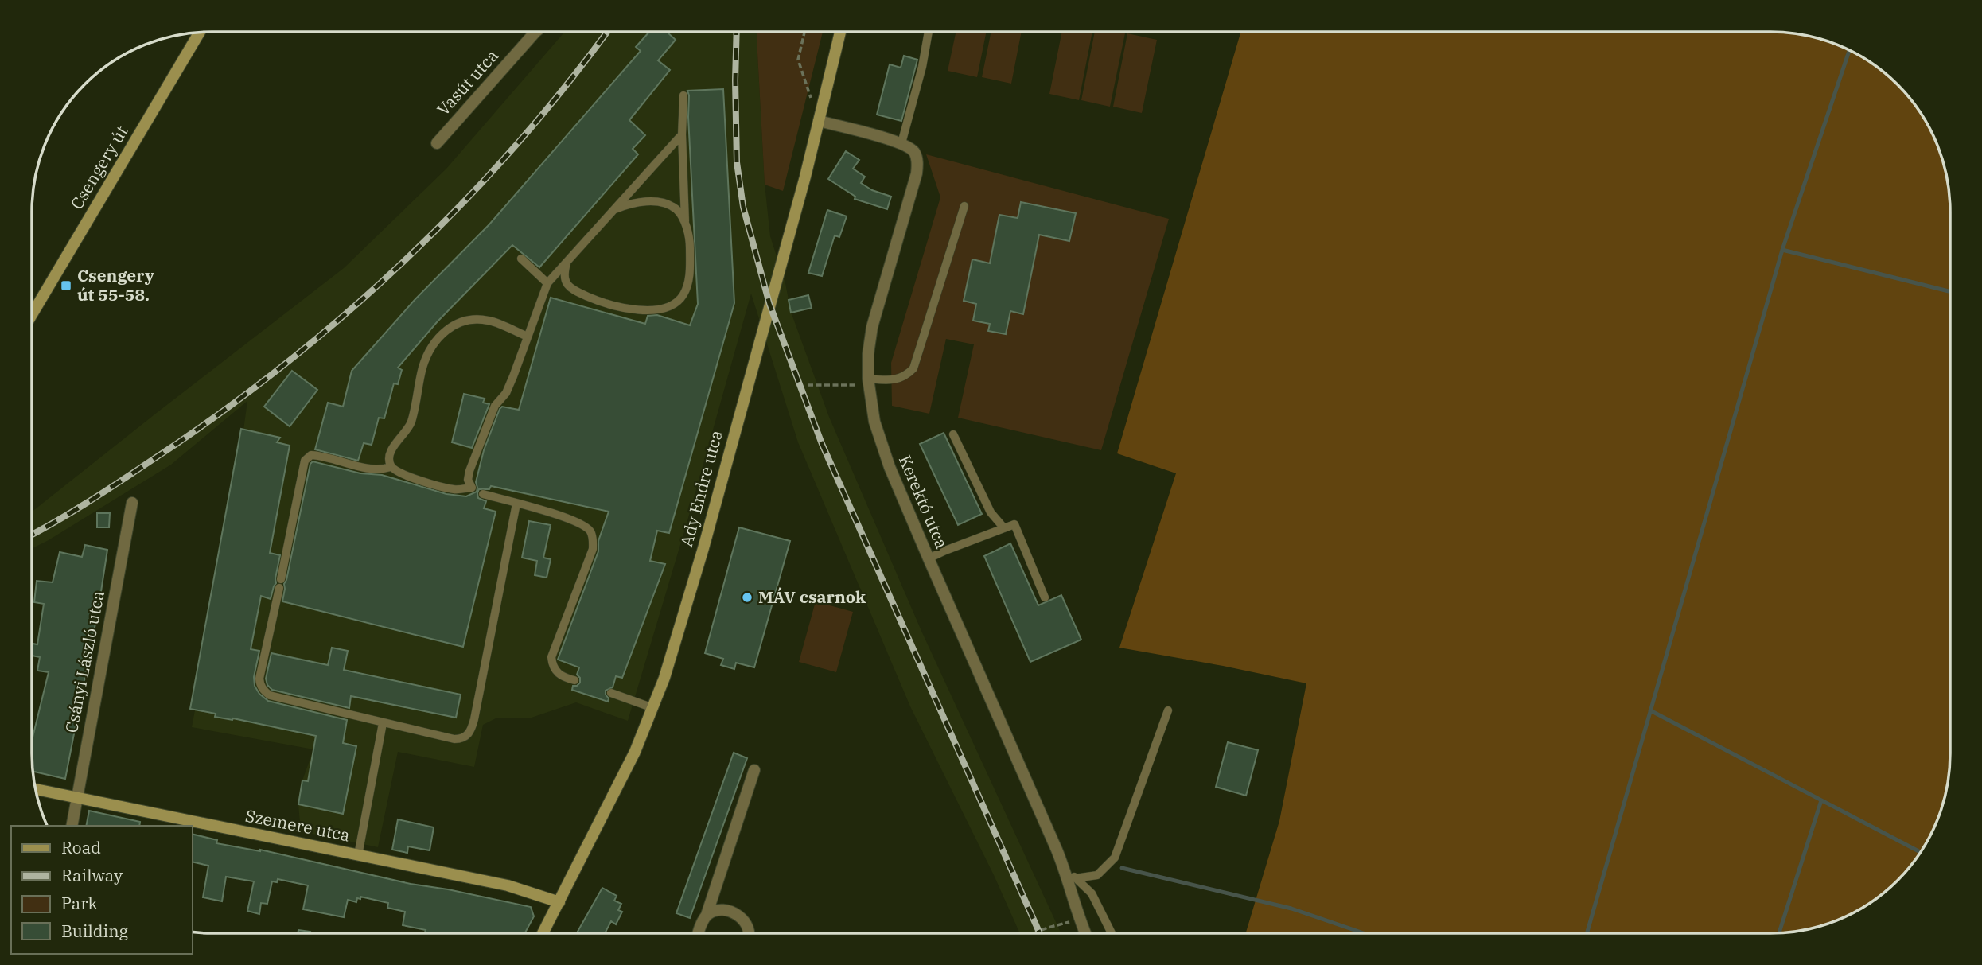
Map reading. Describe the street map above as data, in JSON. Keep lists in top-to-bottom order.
{
  "streets": {
    "main road": ["Csengery út", "Ady Endre utca", "Szemere utca"],
    "street": ["Vasút utca", "Kerektó utca", "Csányi László utca"]
  },
  "crossings": [
    ["Ady Endre utca", "Szemere utca"],
    ["Csányi László utca", "Szemere utca"]
  ],
  "places": {
    "transit": ["Csengery út 55-58."],
    "other": ["MÁV csarnok"]
  },
  "legend": [
    "Road",
    "Railway",
    "Park",
    "Building"
  ]
}
